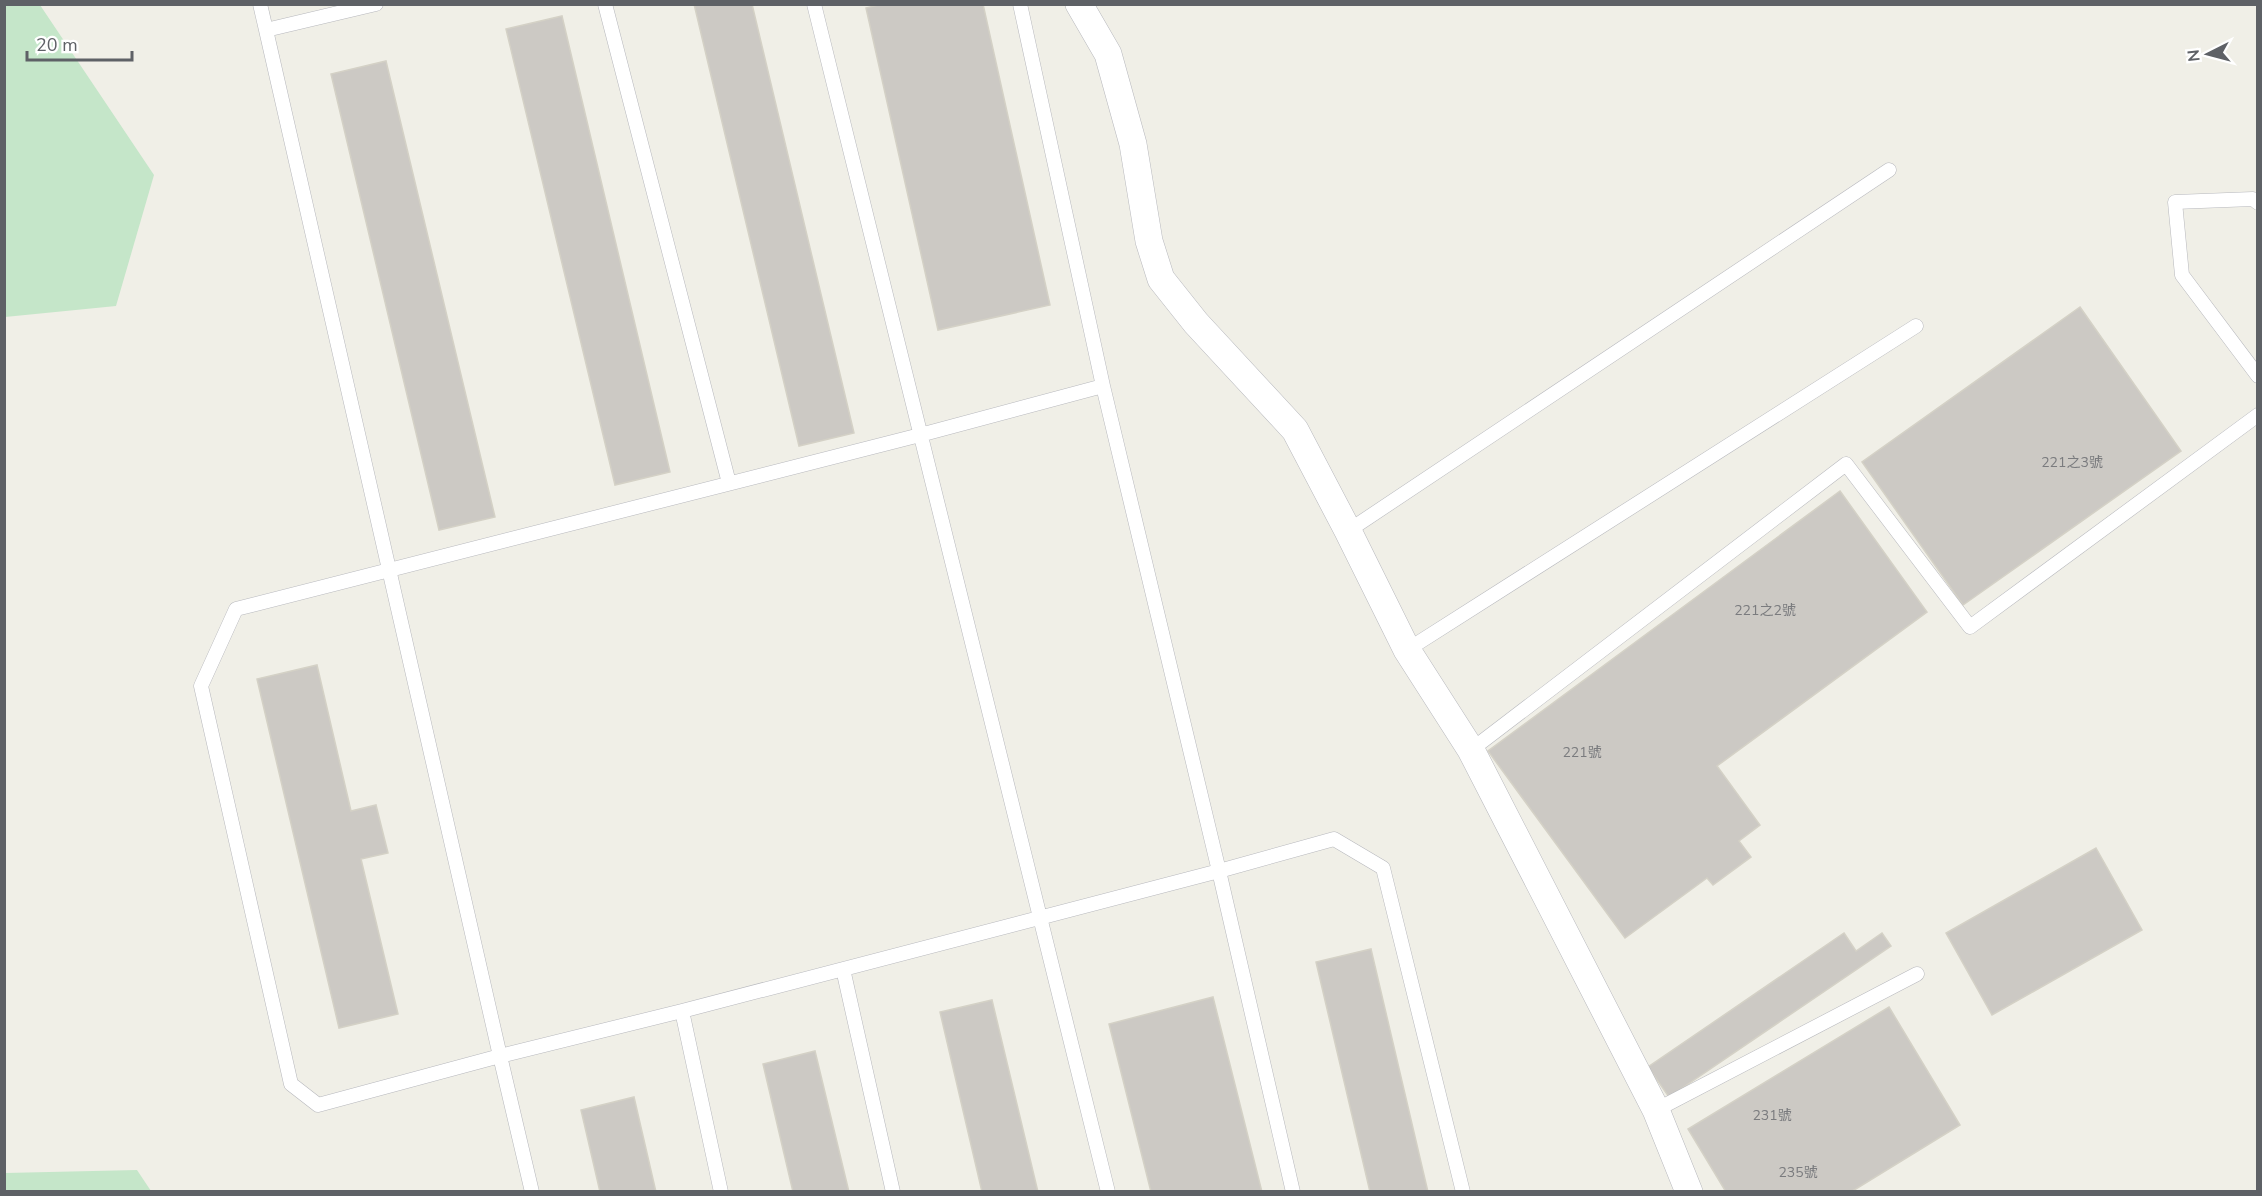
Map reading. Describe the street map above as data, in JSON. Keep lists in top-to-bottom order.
{
  "house_numbers": [
    "221之3號",
    "221之2號",
    "221號",
    "231號",
    "235號"
  ],
  "scale_bar": "20 m",
  "north": "left"
}
